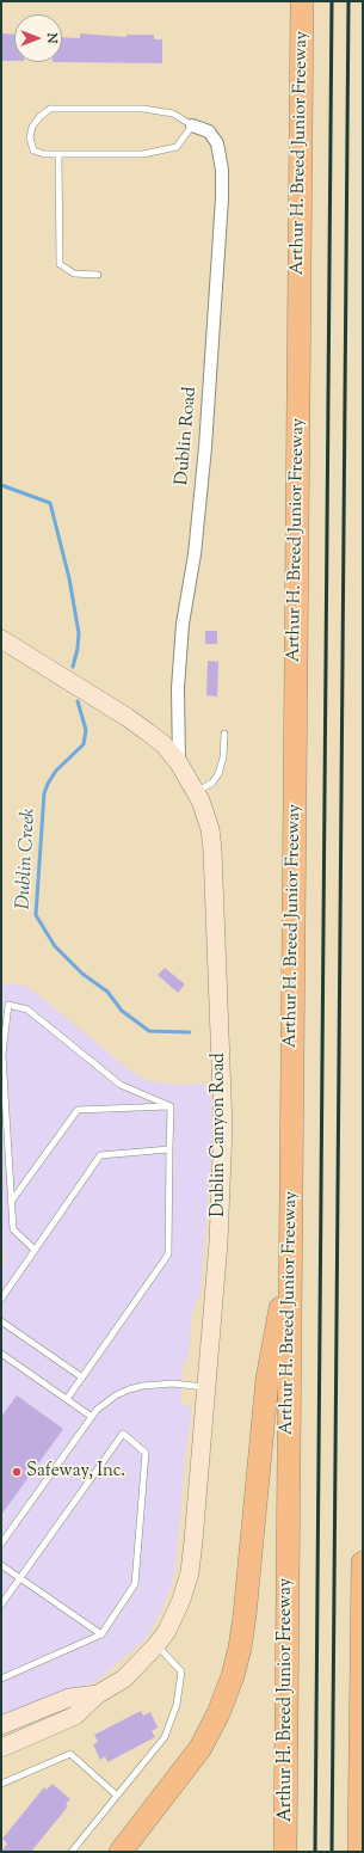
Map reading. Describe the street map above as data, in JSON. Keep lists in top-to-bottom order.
{
  "streets": {
    "highway": ["Arthur H. Breed Junior Freeway"],
    "main road": ["Dublin Canyon Road"],
    "street": ["Dublin Road"]
  },
  "crossings": [
    ["Dublin Road", "Dublin Canyon Road"]
  ],
  "water": ["Dublin Creek"],
  "places": ["Safeway, Inc."],
  "north": "right"
}
